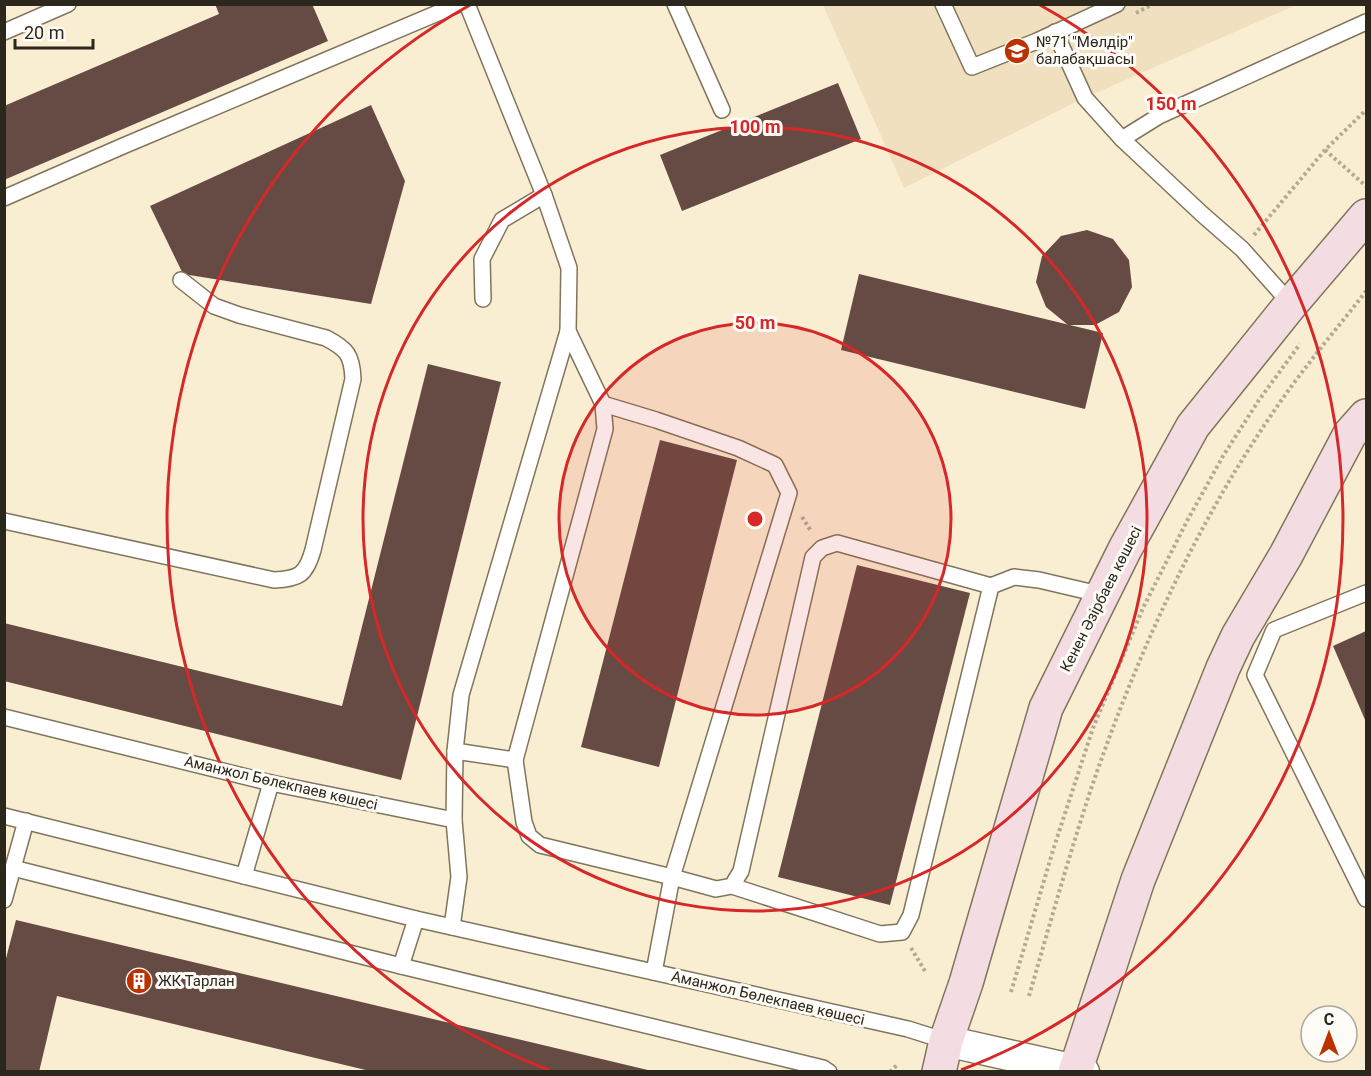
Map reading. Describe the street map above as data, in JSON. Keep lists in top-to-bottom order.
{
  "streets": {
    "street": ["Кенен Әзірбаев көшесі", "Аманжол Бөлекпаев көшесі"]
  },
  "crossings": [
    ["Кенен Әзірбаев көшесі", "Аманжол Бөлекпаев көшесі"]
  ],
  "places": {
    "school or university": ["№71 \"Мөлдір\" балабақшасы"],
    "building": ["ЖК Тарлан"]
  },
  "scale_bar": "20 m",
  "north": "top",
  "rings": ["150 m", "100 m", "50 m"]
}
